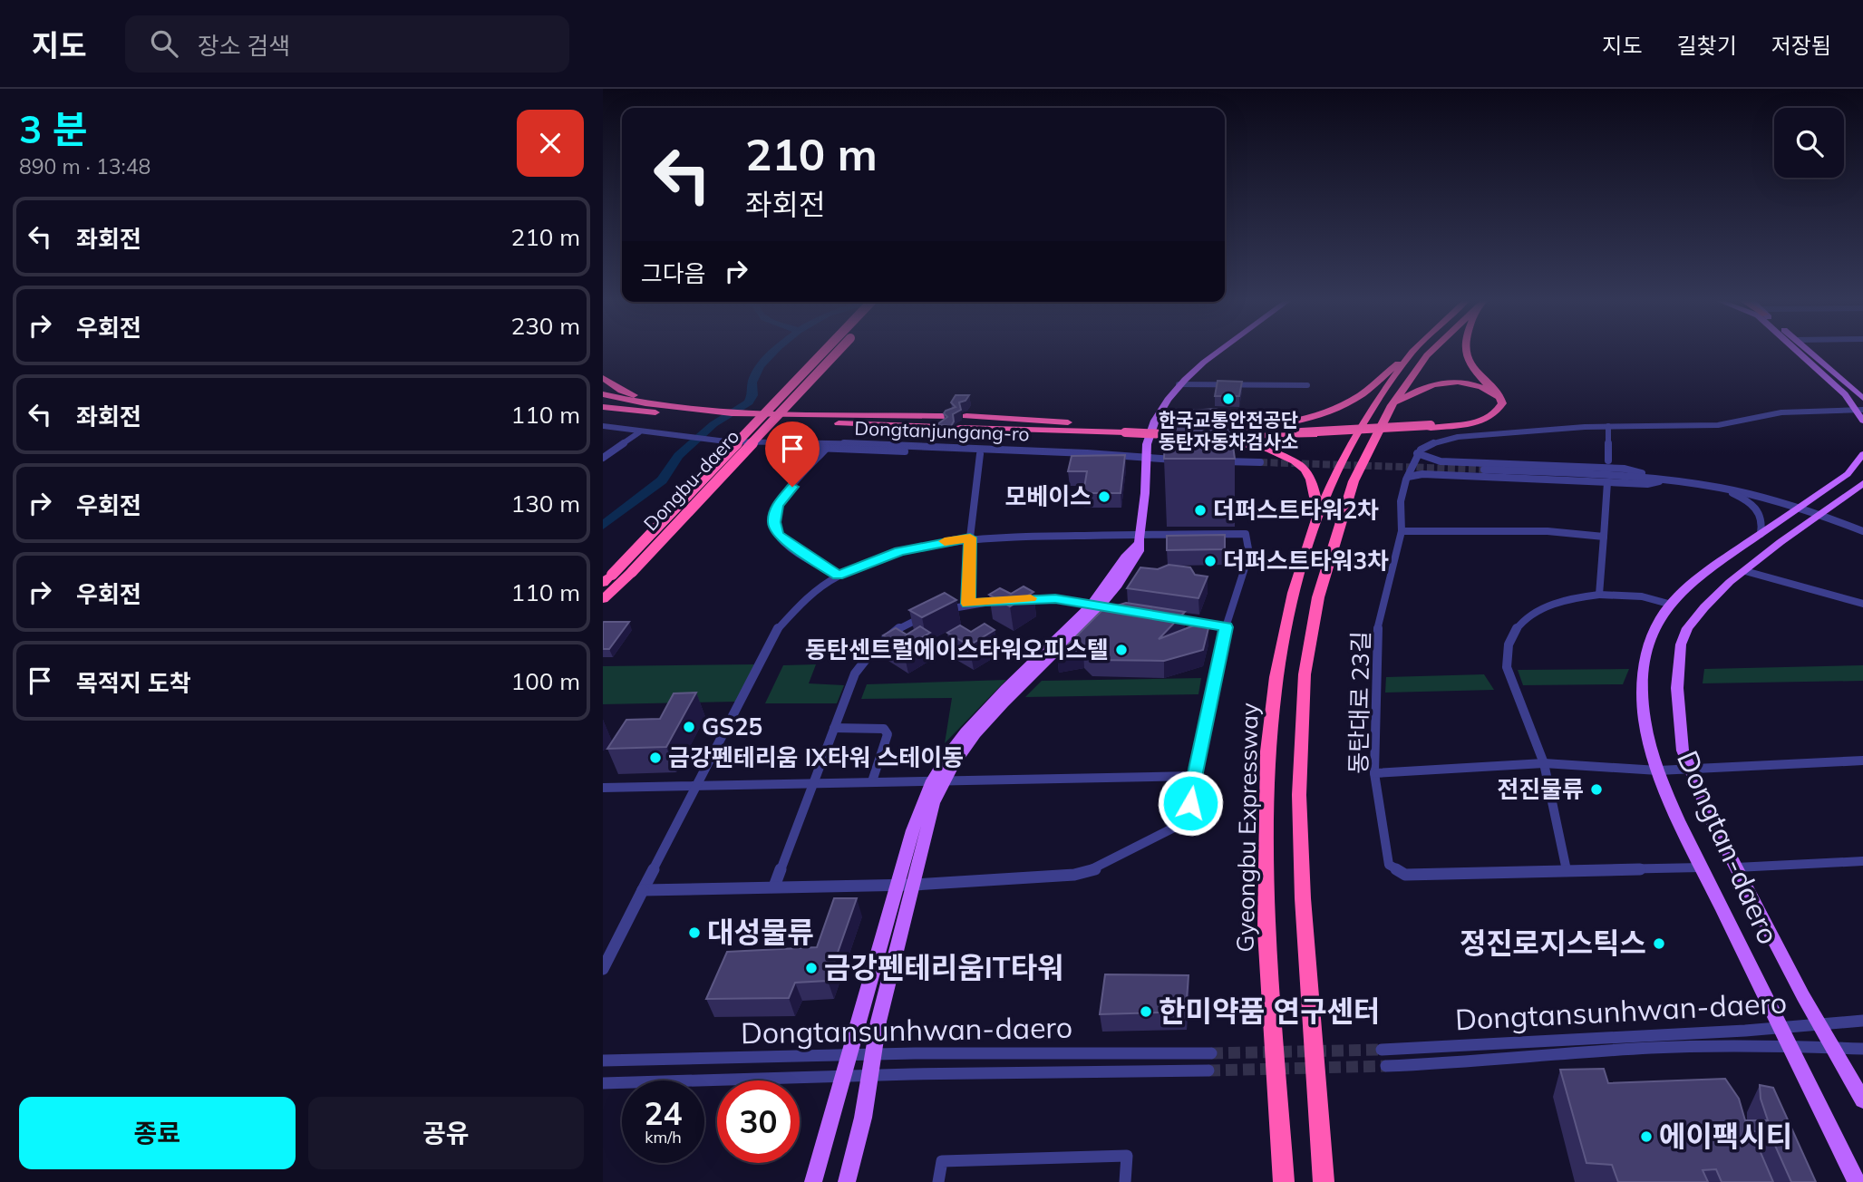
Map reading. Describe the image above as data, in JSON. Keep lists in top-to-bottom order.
{
  "streets": {
    "highway": ["Dongbu-daero", "Gyeongbu Expressway"],
    "main road": ["Dongtan-daero"],
    "street": ["Dongtanjungang-ro", "동탄대로 23길", "Dongtansunhwan-daero"]
  },
  "crossings": [
    ["동탄대로 23길", "Dongtan-daero"],
    ["Dongtan-daero", "Dongtansunhwan-daero"]
  ],
  "places": [
    "한국교통안전공단 동탄자동차검사소",
    "모베이스",
    "더퍼스트타워2차",
    "더퍼스트타워3차",
    "동탄센트럴에이스타워오피스텔",
    "GS25",
    "금강펜테리움 IX타워 스테이동",
    "전진물류",
    "대성물류",
    "정진로지스틱스",
    "금강펜테리움IT타워",
    "한미약품 연구센터",
    "에이팩시티"
  ],
  "page": {
    "header": "지도",
    "search": "장소 검색",
    "nav": ["지도", "길찾기", "저장됨"],
    "heading": ["3 분", "890 m · 13:48"],
    "turn": ["210 m", "좌회전"],
    "list": [
      {
        "name": "좌회전",
        "value": "210 m"
      },
      {
        "name": "우회전",
        "value": "230 m"
      },
      {
        "name": "좌회전",
        "value": "110 m"
      },
      {
        "name": "우회전",
        "value": "130 m"
      },
      {
        "name": "우회전",
        "value": "110 m"
      },
      {
        "name": "목적지 도착",
        "value": "100 m"
      }
    ],
    "then": "그다음",
    "speed": "24 km/h",
    "limit": "30",
    "buttons": ["종료", "공유"]
  }
}
